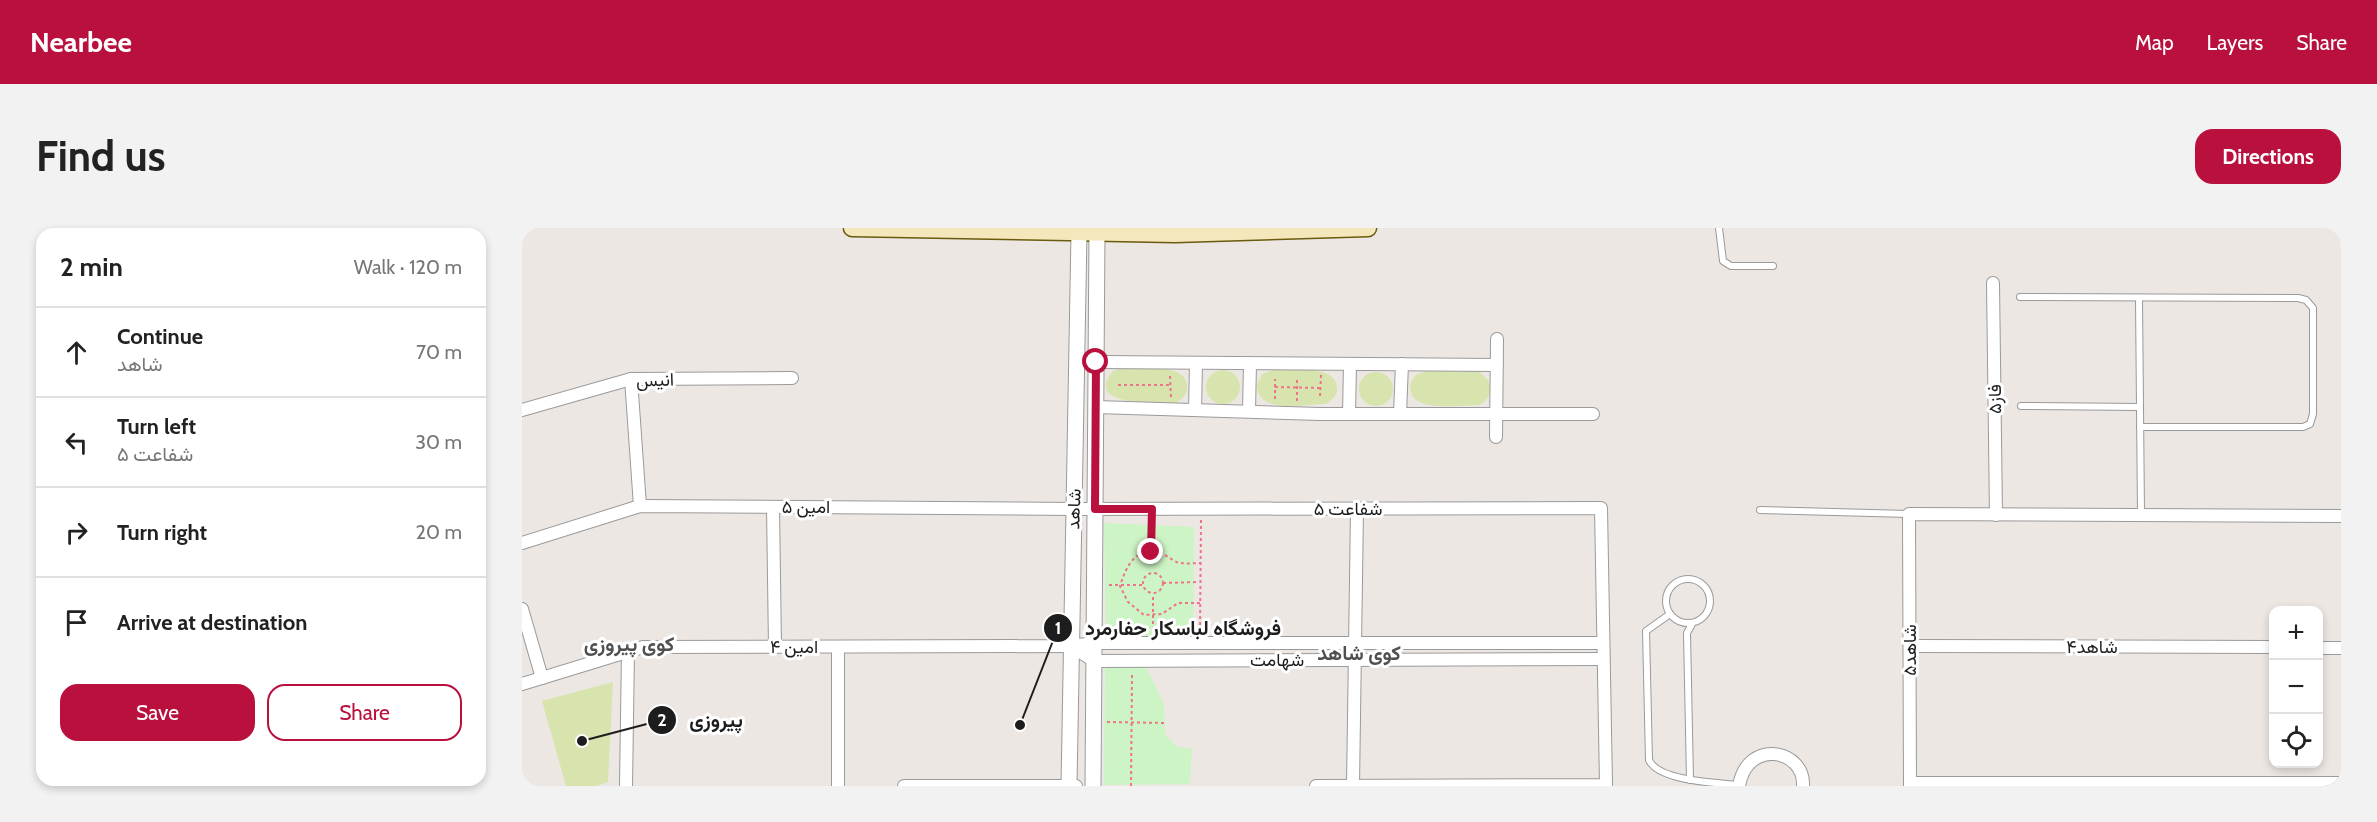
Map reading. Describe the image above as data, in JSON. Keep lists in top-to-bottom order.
{
  "streets": {
    "street": [
      "انیس",
      "فاز۵",
      "امین ۵",
      "شاهد",
      "شفاعت ۵",
      "امین ۴",
      "شاهد۴",
      "شاهد۵",
      "شهامت"
    ]
  },
  "crossings": [
    ["امین ۵", "شاهد"],
    ["امین ۵", "شفاعت ۵"],
    ["شاهد", "شفاعت ۵"],
    ["شاهد", "امین ۴"],
    ["شاهد", "شهامت"],
    ["شفاعت ۵", "شهامت"],
    ["امین ۴", "شهامت"],
    ["شاهد۴", "شاهد۵"]
  ],
  "districts": ["کوی پیروزی", "کوی شاهد"],
  "places": ["فروشگاه لباسکار حفارمرد", "پیروزی"],
  "page": {
    "header": "Nearbee",
    "nav": ["Map", "Layers", "Share"],
    "buttons": [
      "Directions",
      ["Save", "Share"]
    ],
    "title": "Find us",
    "heading": ["2 min", "Walk · 120 m"],
    "list": [
      ["Continue", "شاهد", "70 m"],
      ["Turn left", "شفاعت ۵", "30 m"],
      ["Turn right", "20 m"],
      "Arrive at destination"
    ],
    "map_buttons": ["+", "−"]
  }
}
